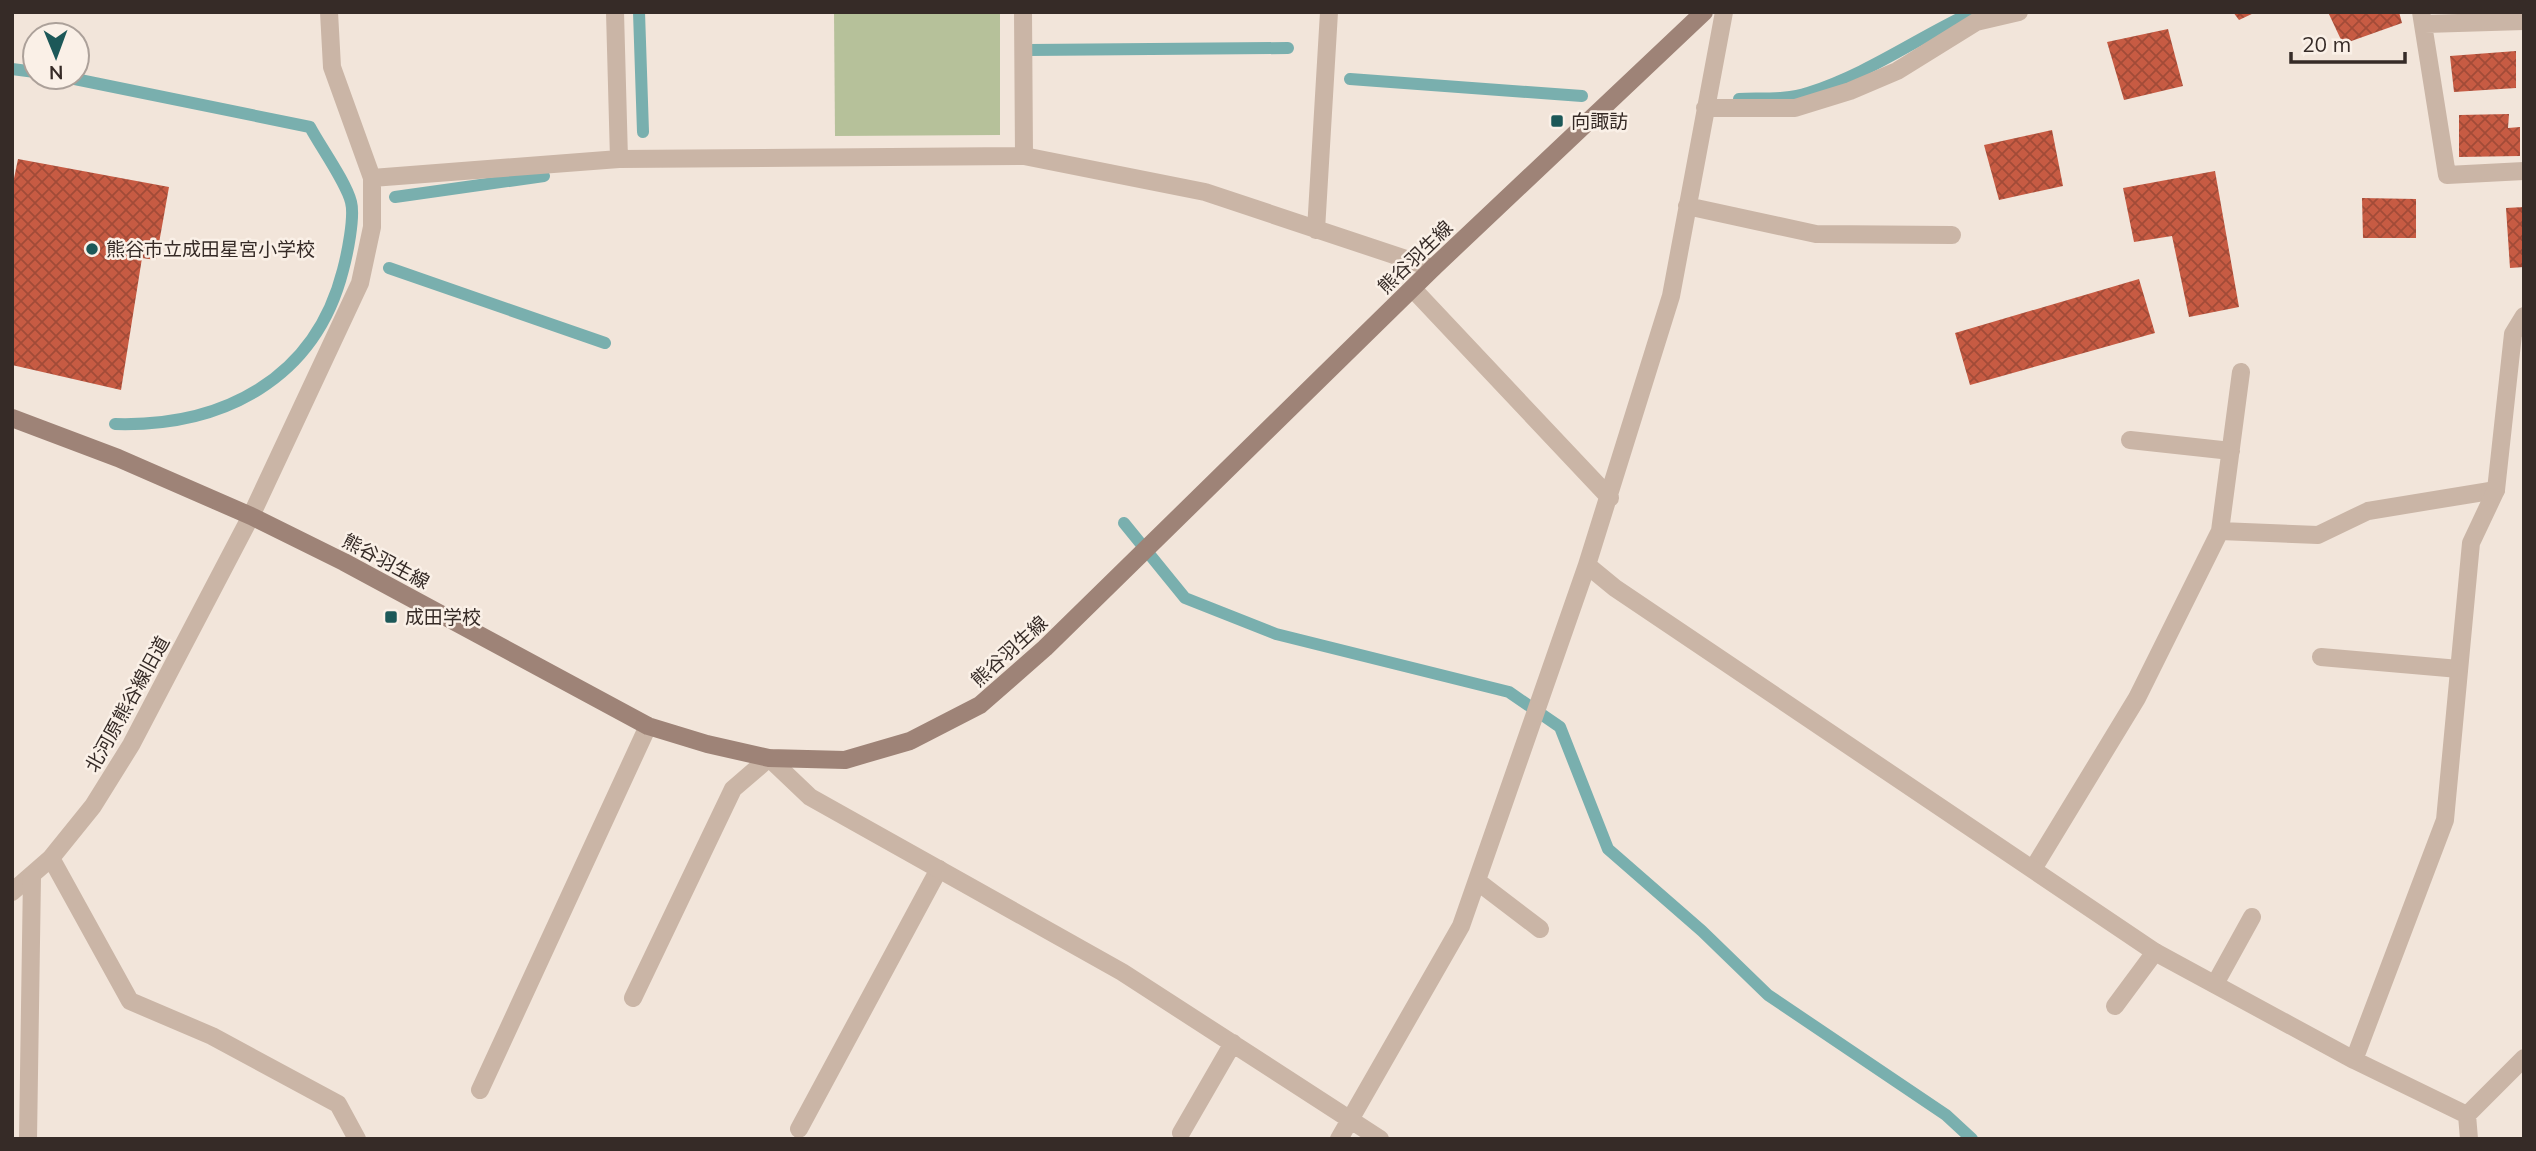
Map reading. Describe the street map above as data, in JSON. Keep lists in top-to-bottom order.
{
  "streets": {
    "main road": ["熊谷羽生線"],
    "street": ["北河原熊谷線旧道"]
  },
  "crossings": [
    ["熊谷羽生線", "北河原熊谷線旧道"]
  ],
  "places": {
    "transit": ["向諏訪", "成田学校"],
    "other": ["熊谷市立成田星宮小学校"]
  },
  "scale_bar": "20 m",
  "north": "bottom"
}
